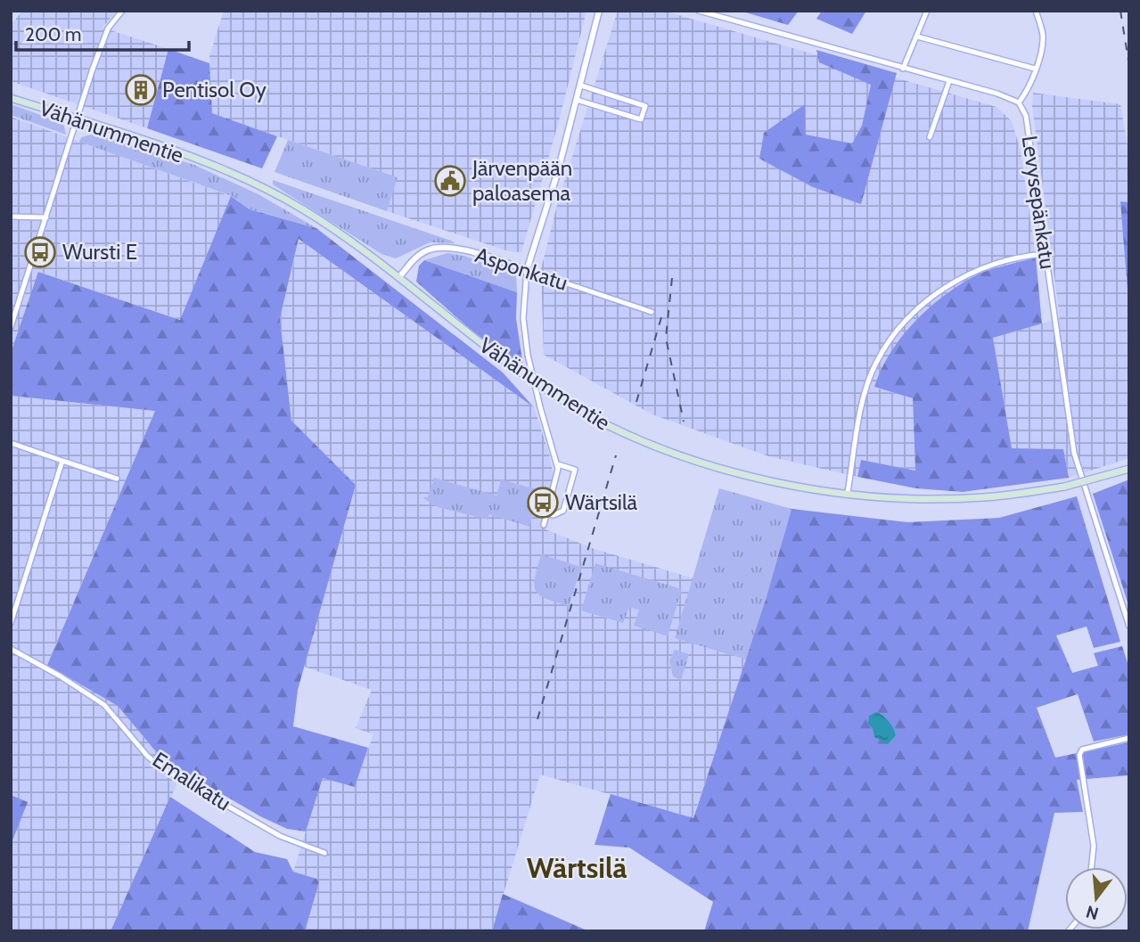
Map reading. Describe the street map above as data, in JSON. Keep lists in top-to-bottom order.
{
  "streets": {
    "main road": ["Vähänummentie"],
    "street": ["Levysepänkatu", "Asponkatu", "Emalikatu"]
  },
  "crossings": [
    ["Vähänummentie", "Asponkatu"]
  ],
  "districts": ["Wärtsilä"],
  "places": {
    "building": ["Pentisol Oy"],
    "public building": ["Järvenpään paloasema"],
    "bus stop": ["Wursti E", "Wärtsilä"]
  },
  "scale_bar": "200 m",
  "north": "bottom"
}
